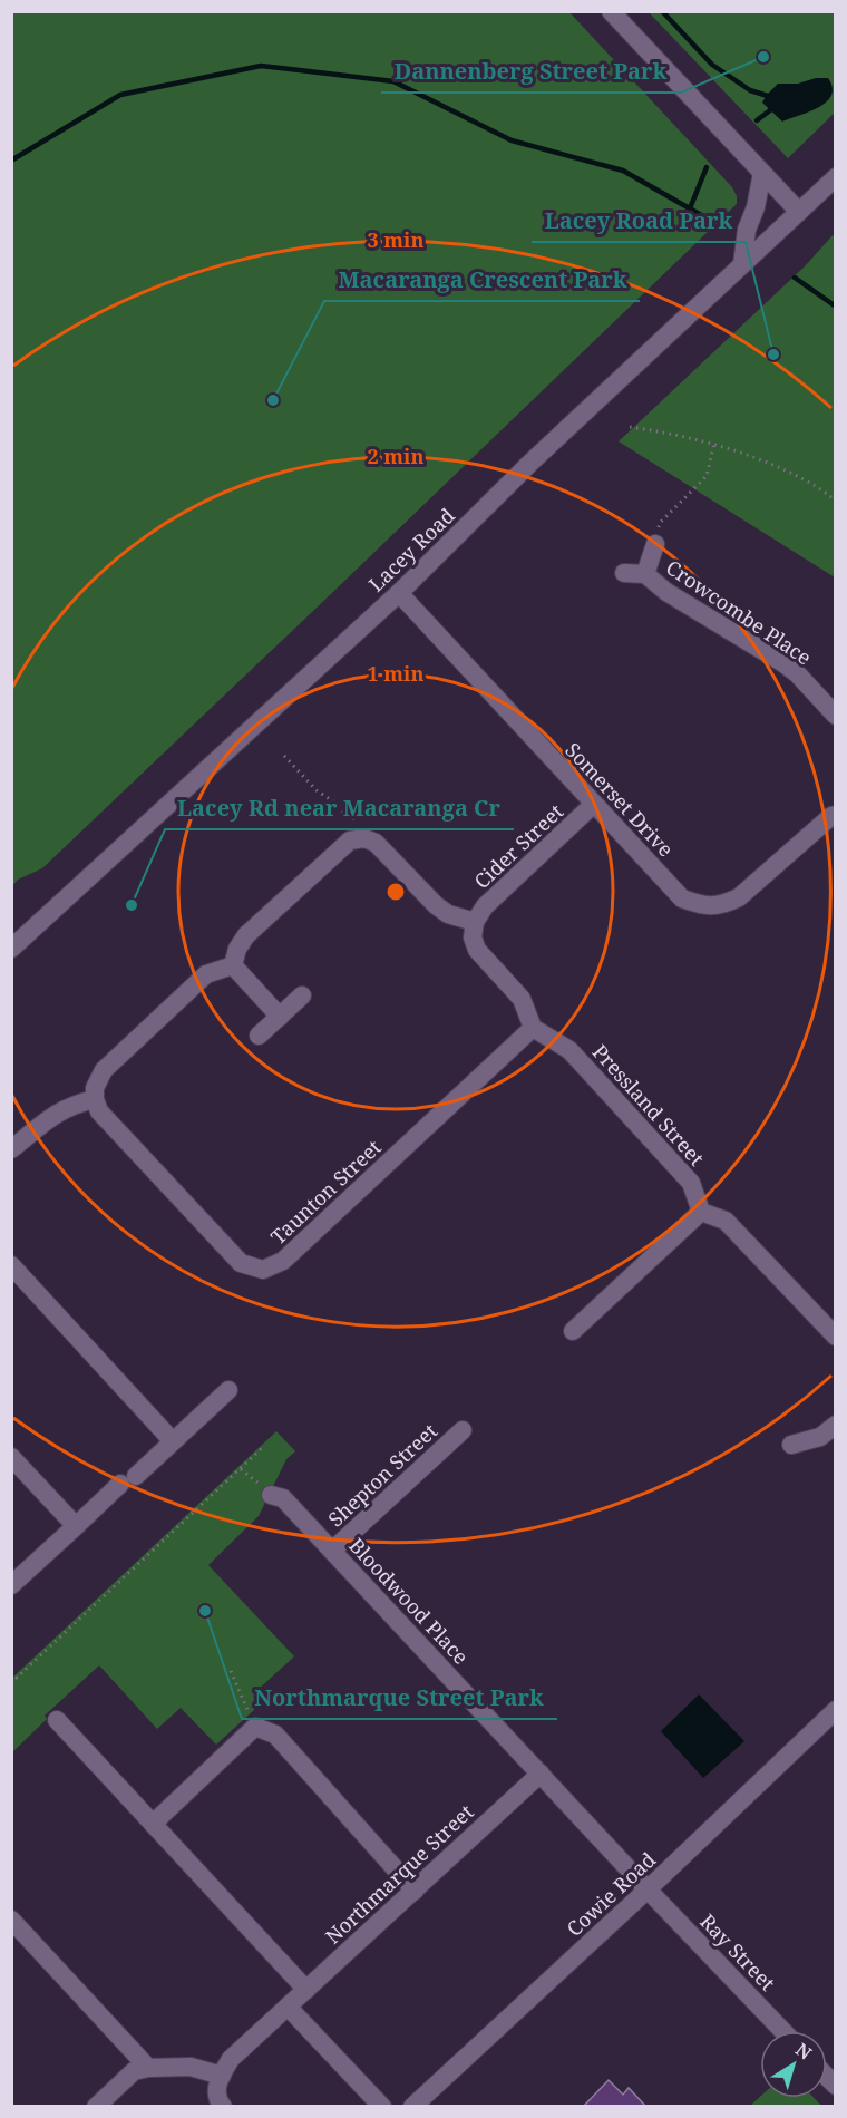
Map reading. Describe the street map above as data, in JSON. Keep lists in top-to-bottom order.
{
  "streets": {
    "street": [
      "Lacey Road",
      "Crowcombe Place",
      "Somerset Drive",
      "Cider Street",
      "Pressland Street",
      "Taunton Street",
      "Shepton Street",
      "Bloodwood Place",
      "Northmarque Street",
      "Cowie Road",
      "Ray Street"
    ]
  },
  "crossings": [
    ["Lacey Road", "Somerset Drive"],
    ["Somerset Drive", "Cider Street"],
    ["Pressland Street", "Taunton Street"],
    ["Shepton Street", "Bloodwood Place"],
    ["Bloodwood Place", "Northmarque Street"],
    ["Bloodwood Place", "Cowie Road"],
    ["Bloodwood Place", "Ray Street"],
    ["Cowie Road", "Ray Street"]
  ],
  "places": [
    "Dannenberg Street Park",
    "Lacey Road Park",
    "Macaranga Crescent Park",
    "Lacey Rd near Macaranga Cr",
    "Northmarque Street Park"
  ],
  "north": "top right",
  "rings": ["3 min", "2 min", "1 min"]
}
